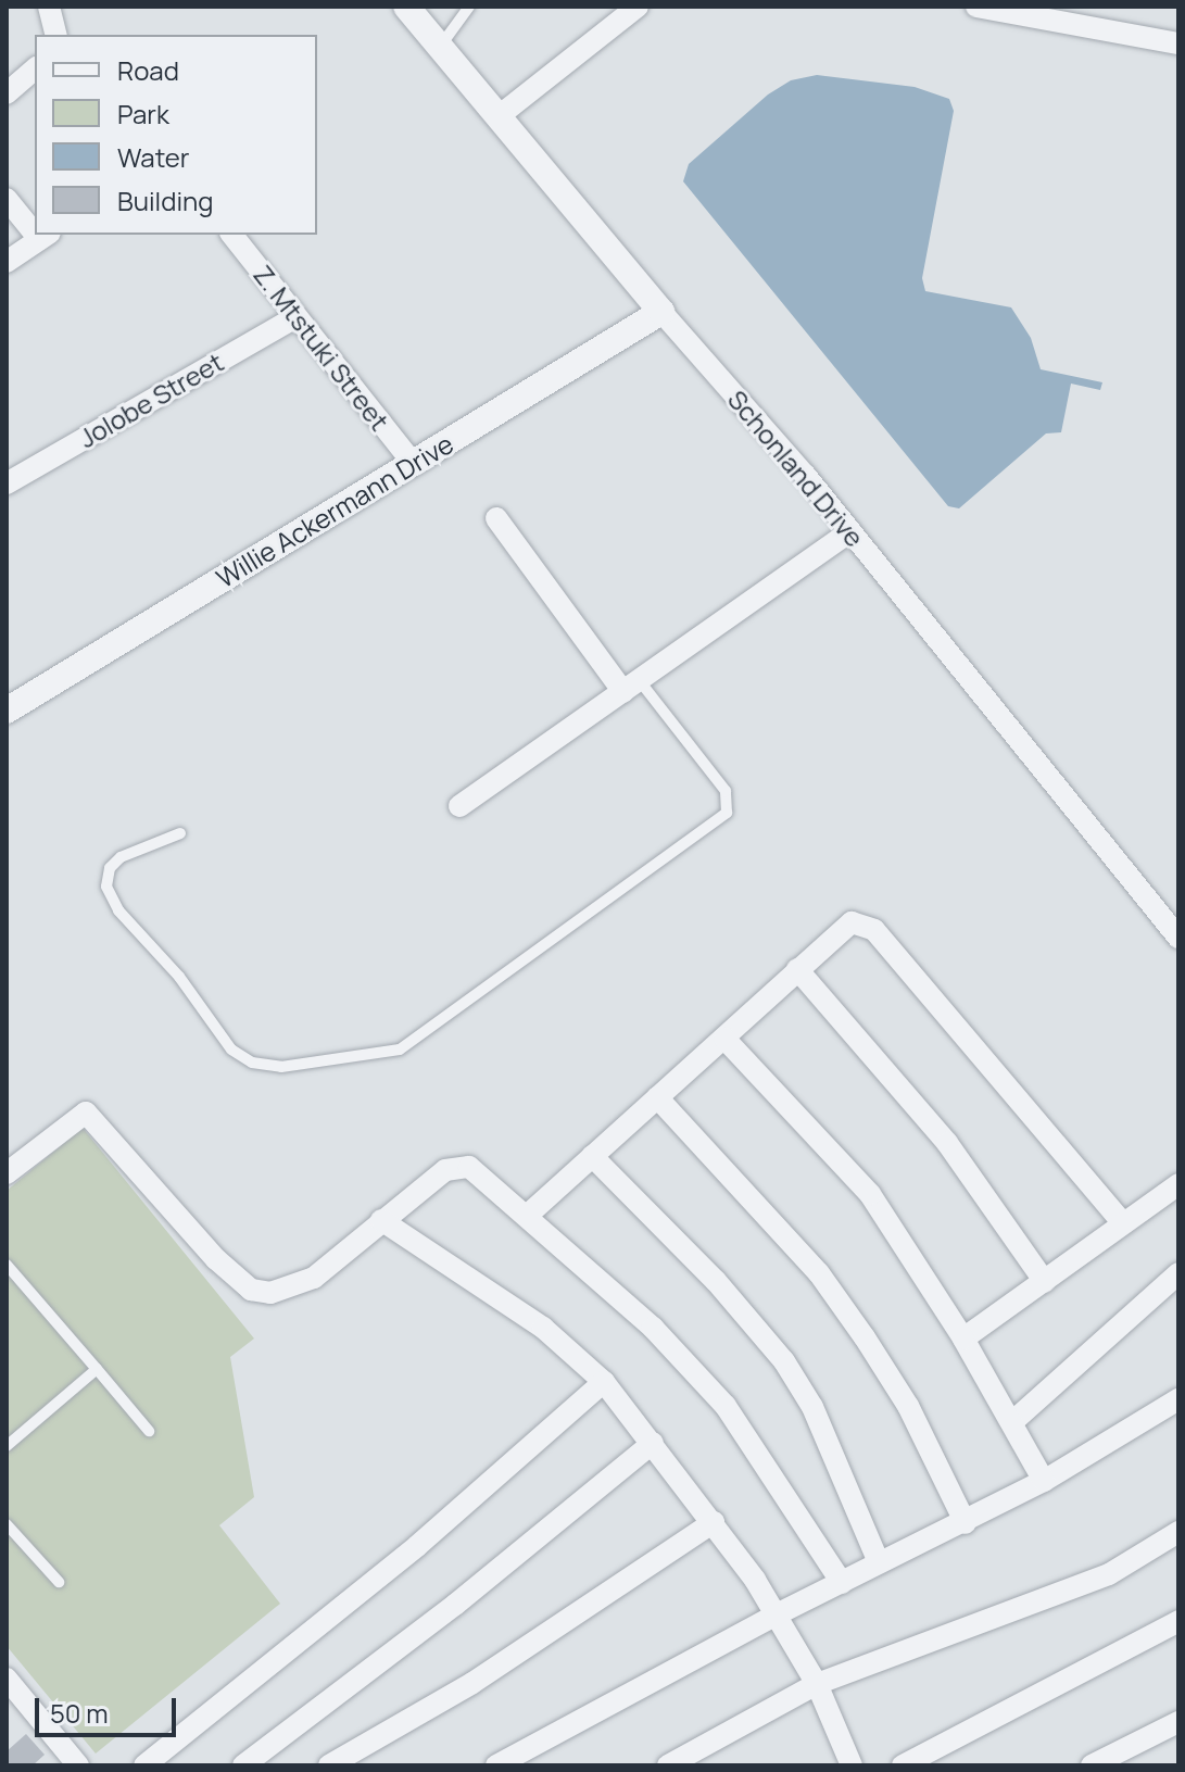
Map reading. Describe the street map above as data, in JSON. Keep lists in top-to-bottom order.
{
  "streets": {
    "street": [
      "Z. Mtstuki Street",
      "Jolobe Street",
      "Schonland Drive",
      "Willie Ackermann Drive"
    ]
  },
  "crossings": [
    ["Z. Mtstuki Street", "Jolobe Street"],
    ["Z. Mtstuki Street", "Willie Ackermann Drive"],
    ["Schonland Drive", "Willie Ackermann Drive"]
  ],
  "legend": [
    "Road",
    "Park",
    "Water",
    "Building"
  ],
  "scale_bar": "50 m"
}
